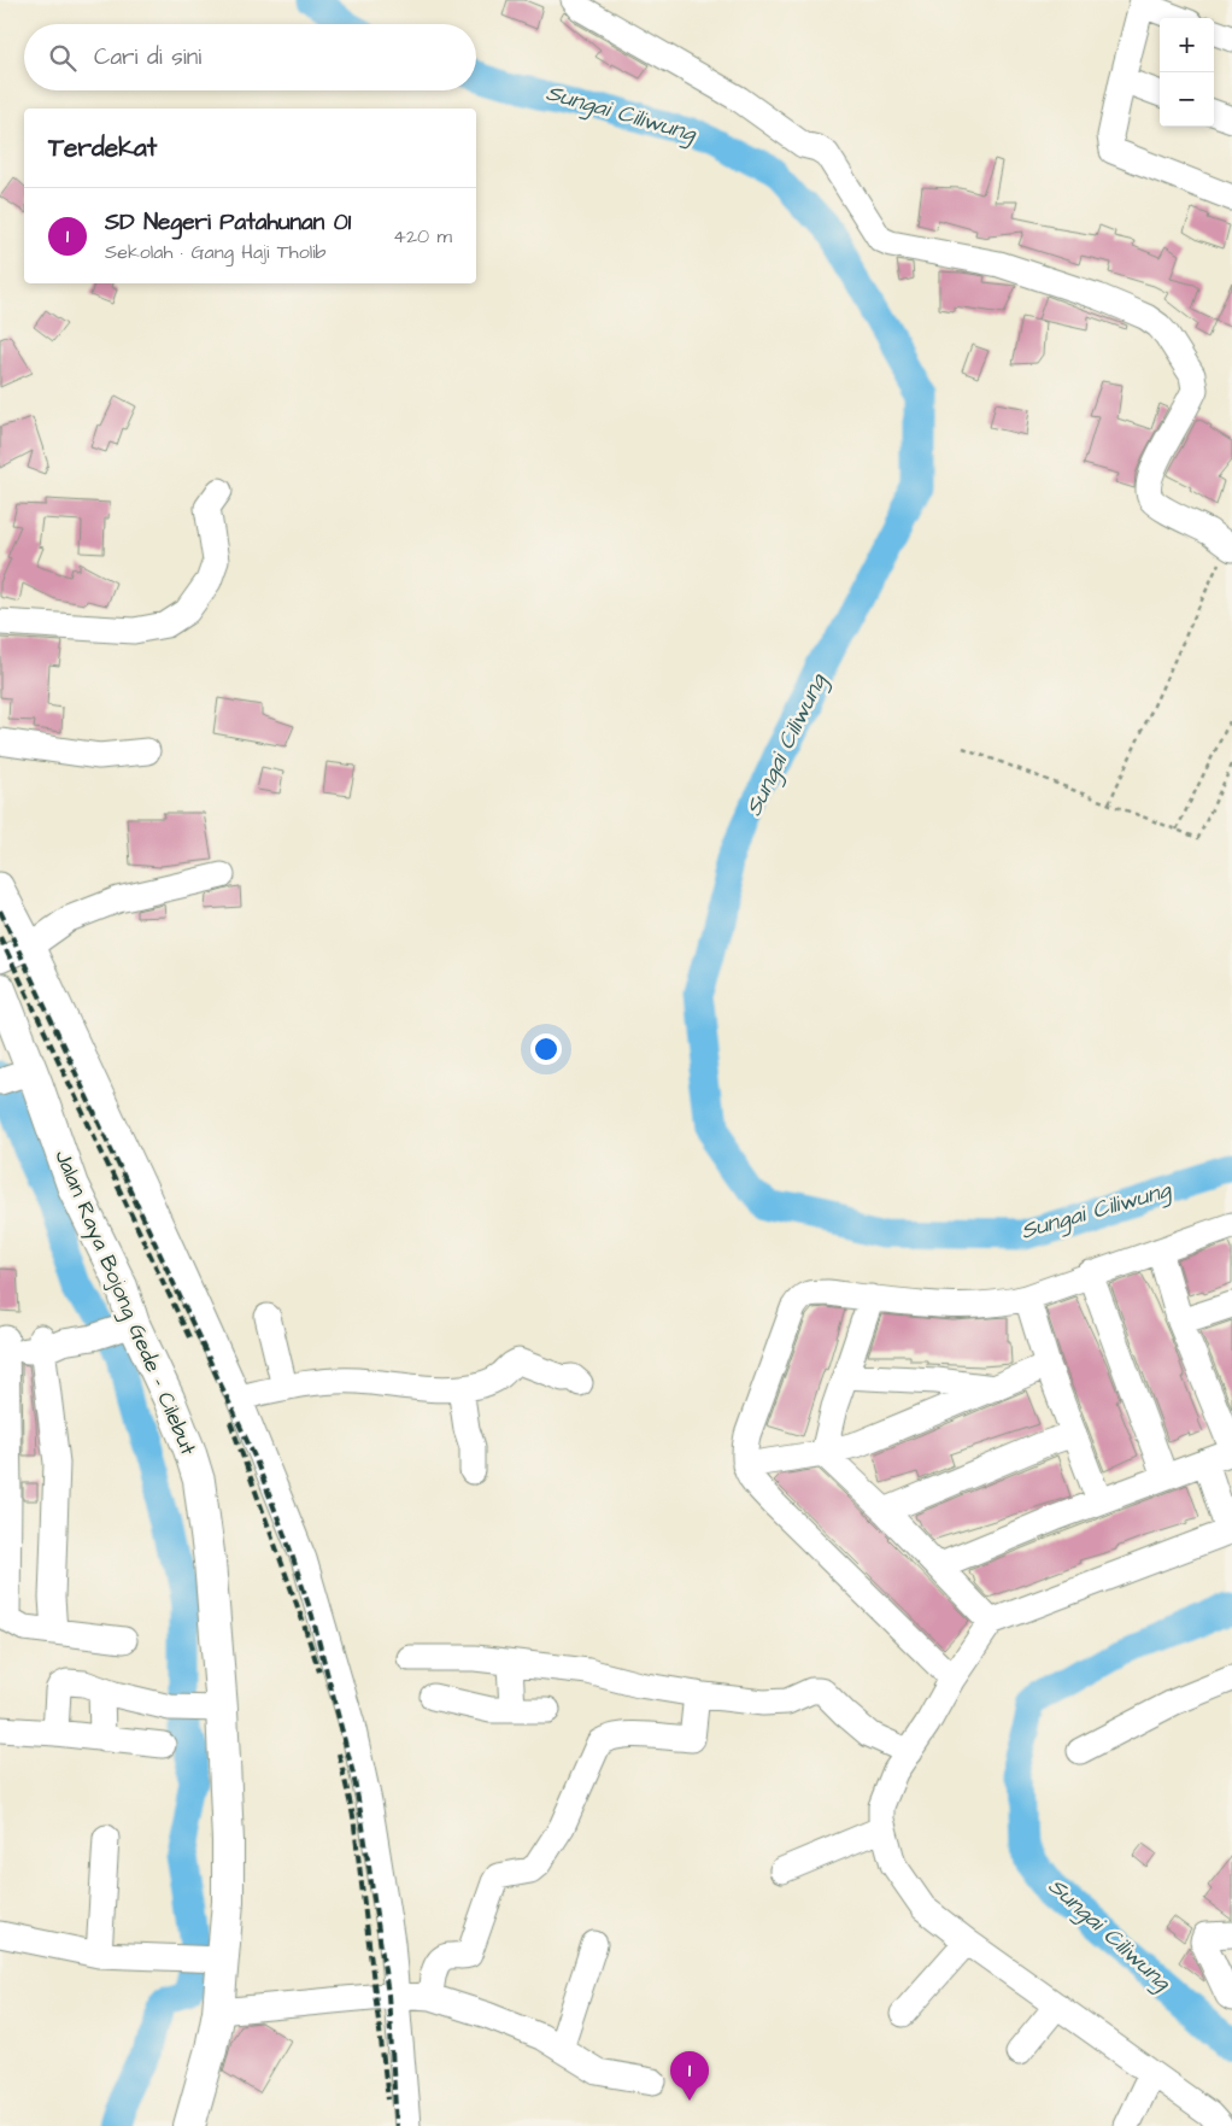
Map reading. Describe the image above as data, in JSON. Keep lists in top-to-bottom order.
{
  "streets": {
    "main road": ["Jalan Raya Bojong Gede - Cilebut"]
  },
  "water": ["Sungai Ciliwung"],
  "page": {
    "map_buttons": ["+", "−"],
    "search": "Cari di sini",
    "heading": "Terdekat",
    "list": [
      {
        "mark": "1",
        "name": "SD Negeri Patahunan 01",
        "note": "Sekolah · Gang Haji Tholib",
        "value": "420 m"
      }
    ],
    "pins": "1"
  }
}
